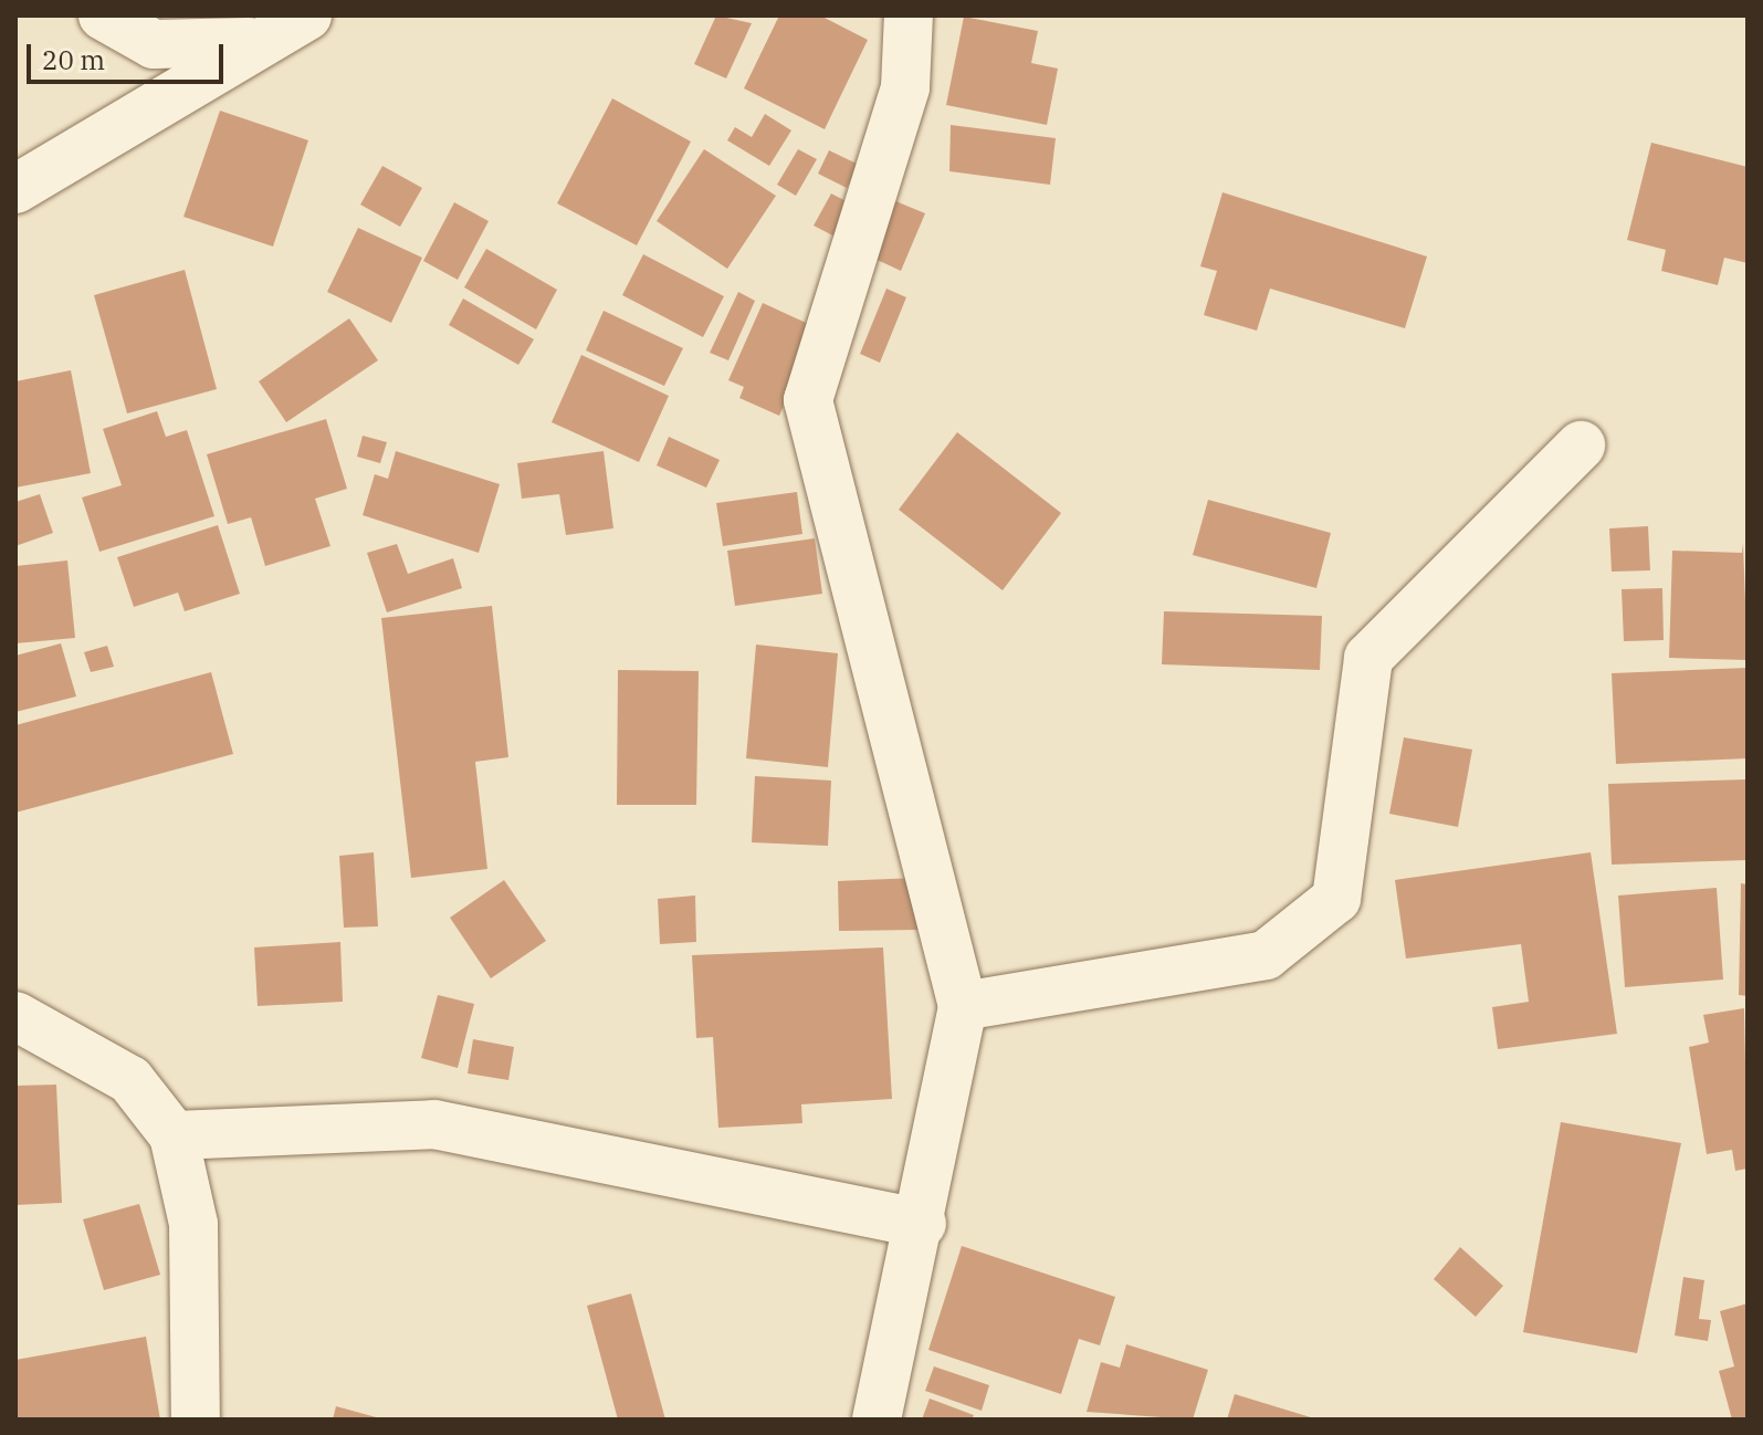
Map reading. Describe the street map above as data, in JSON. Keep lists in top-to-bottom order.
{
  "scale_bar": "20 m"
}
